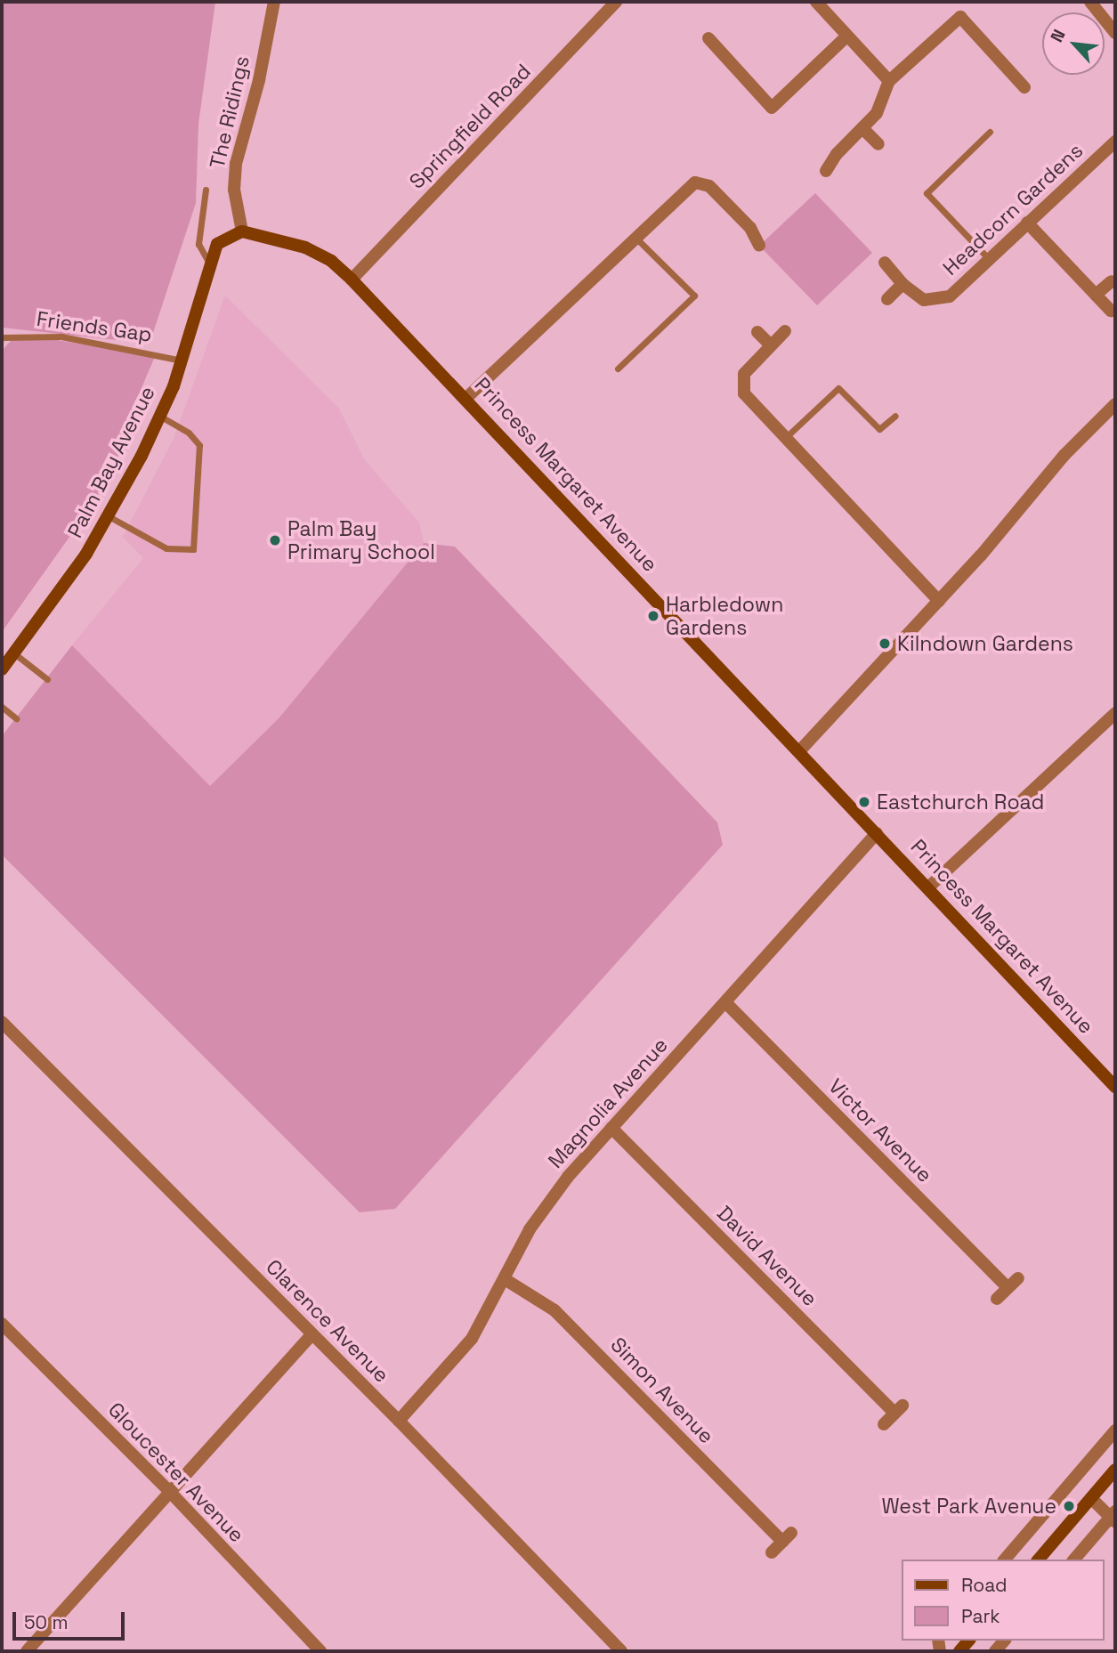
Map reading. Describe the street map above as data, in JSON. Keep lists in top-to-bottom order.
{
  "streets": {
    "main road": ["Palm Bay Avenue", "Princess Margaret Avenue"],
    "street": [
      "The Ridings",
      "Springfield Road",
      "Headcorn Gardens",
      "Magnolia Avenue",
      "Victor Avenue",
      "David Avenue",
      "Clarence Avenue",
      "Simon Avenue",
      "Gloucester Avenue"
    ],
    "lane": ["Friends Gap"]
  },
  "crossings": [
    ["The Ridings", "Palm Bay Avenue"],
    ["The Ridings", "Princess Margaret Avenue"],
    ["Springfield Road", "Princess Margaret Avenue"],
    ["Friends Gap", "Palm Bay Avenue"],
    ["Palm Bay Avenue", "Princess Margaret Avenue"],
    ["Princess Margaret Avenue", "Magnolia Avenue"],
    ["Magnolia Avenue", "Victor Avenue"],
    ["Magnolia Avenue", "David Avenue"],
    ["Magnolia Avenue", "Clarence Avenue"],
    ["Magnolia Avenue", "Simon Avenue"]
  ],
  "places": [
    "Palm Bay Primary School",
    "Harbledown Gardens",
    "Kilndown Gardens",
    "Eastchurch Road",
    "West Park Avenue"
  ],
  "legend": ["Road", "Park"],
  "scale_bar": "50 m",
  "north": "top left"
}
